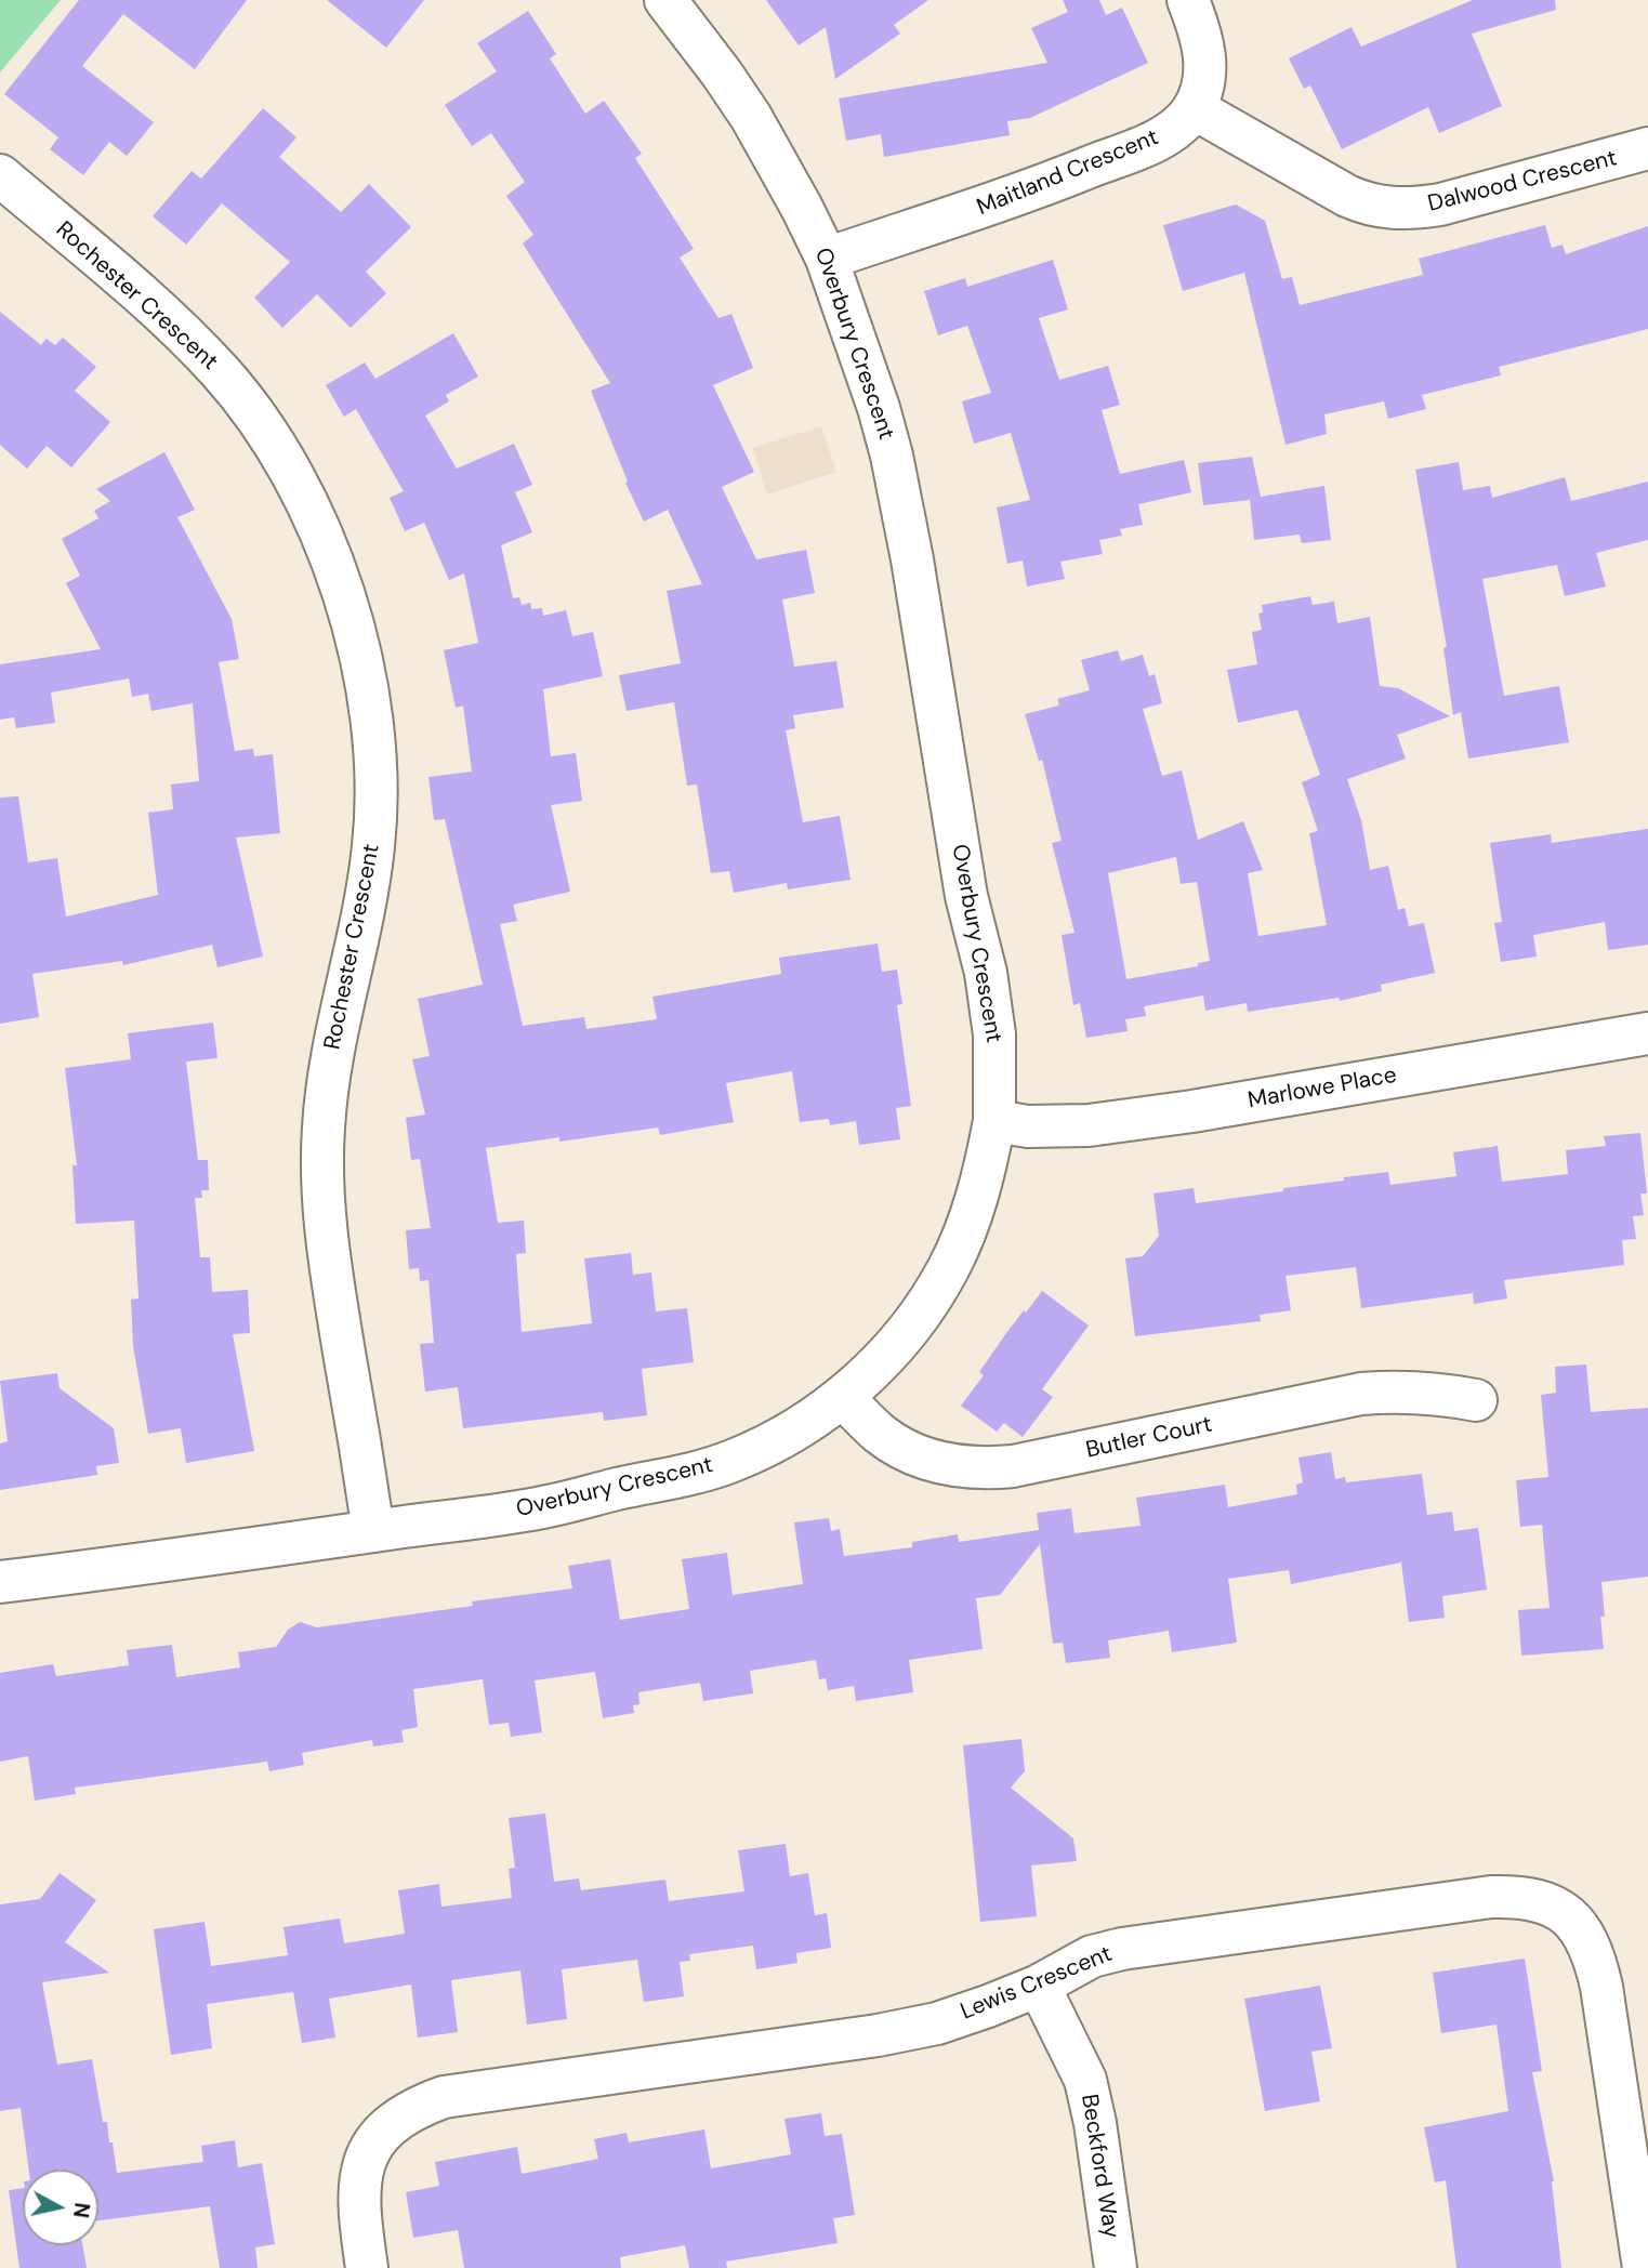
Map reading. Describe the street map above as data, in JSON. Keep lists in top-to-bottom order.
{
  "streets": {
    "street": [
      "Maitland Crescent",
      "Dalwood Crescent",
      "Rochester Crescent",
      "Overbury Crescent",
      "Marlowe Place",
      "Butler Court",
      "Lewis Crescent",
      "Beckford Way"
    ]
  },
  "crossings": [
    ["Maitland Crescent", "Dalwood Crescent"],
    ["Maitland Crescent", "Overbury Crescent"],
    ["Rochester Crescent", "Overbury Crescent"],
    ["Overbury Crescent", "Marlowe Place"],
    ["Overbury Crescent", "Butler Court"],
    ["Lewis Crescent", "Beckford Way"]
  ],
  "north": "right"
}
